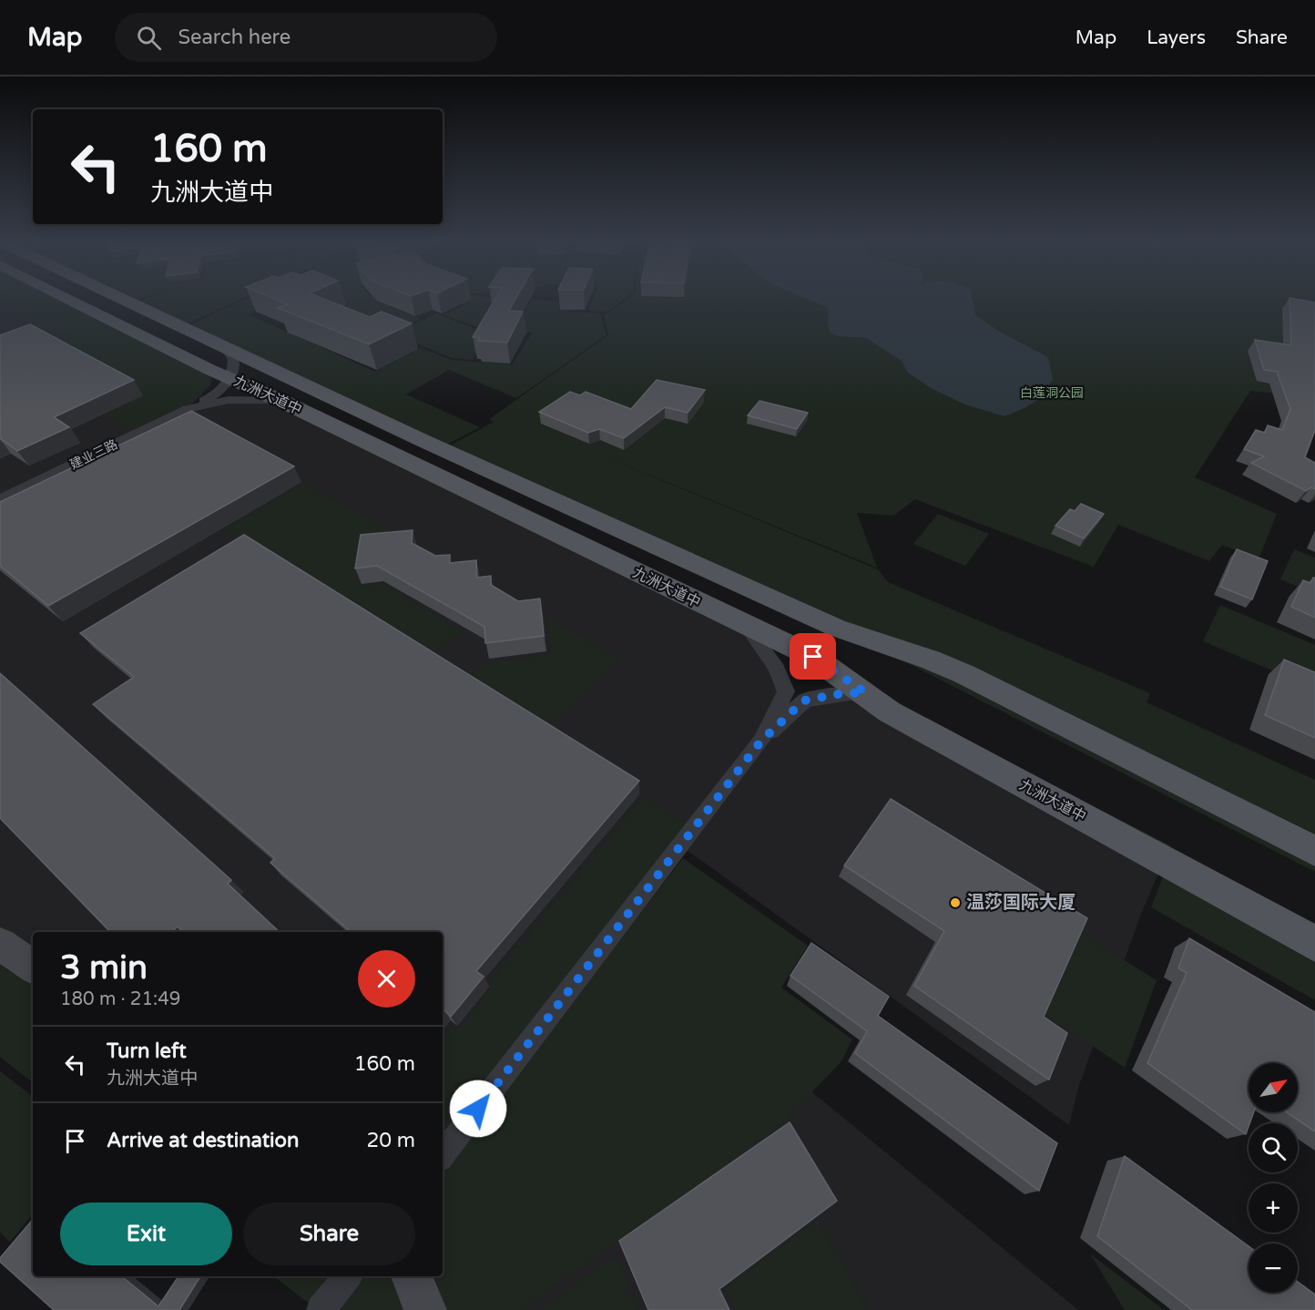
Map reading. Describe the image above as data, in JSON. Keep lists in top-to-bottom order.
{
  "streets": {
    "main road": ["九洲大道中"],
    "street": ["建业三路"]
  },
  "crossings": [
    ["九洲大道中", "建业三路"]
  ],
  "parks": ["白莲洞公园"],
  "places": ["温莎国际大厦"],
  "north": "top right",
  "page": {
    "header": "Map",
    "search": "Search here",
    "nav": ["Map", "Layers", "Share"],
    "turn": ["160 m", "九洲大道中"],
    "heading": ["3 min", "180 m · 21:49"],
    "list": [
      {
        "name": "Turn left",
        "note": "九洲大道中",
        "value": "160 m"
      },
      {
        "name": "Arrive at destination",
        "value": "20 m"
      }
    ],
    "map_buttons": ["+", "−"],
    "buttons": ["Exit", "Share"]
  }
}
